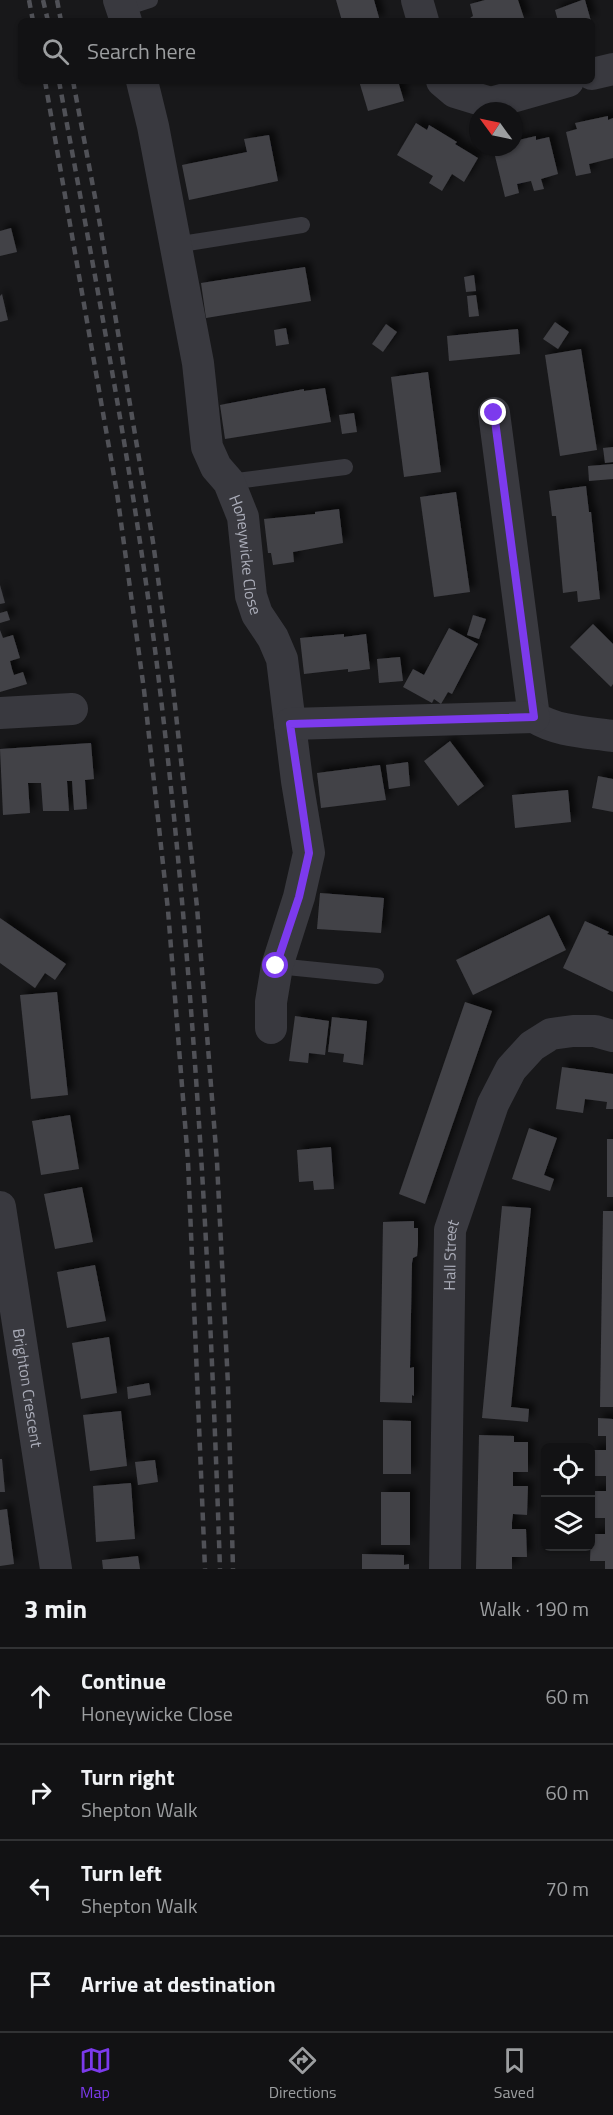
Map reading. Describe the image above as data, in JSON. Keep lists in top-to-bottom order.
{
  "streets": {
    "street": ["Honeywicke Close", "Hall Street", "Brighton Crescent"]
  },
  "north": "top left",
  "page": {
    "search": "Search here",
    "heading": ["3 min", "Walk · 190 m"],
    "list": [
      ["Continue", "Honeywicke Close", "60 m"],
      ["Turn right", "Shepton Walk", "60 m"],
      ["Turn left", "Shepton Walk", "70 m"],
      "Arrive at destination"
    ],
    "nav": ["Map", "Directions", "Saved"]
  }
}
